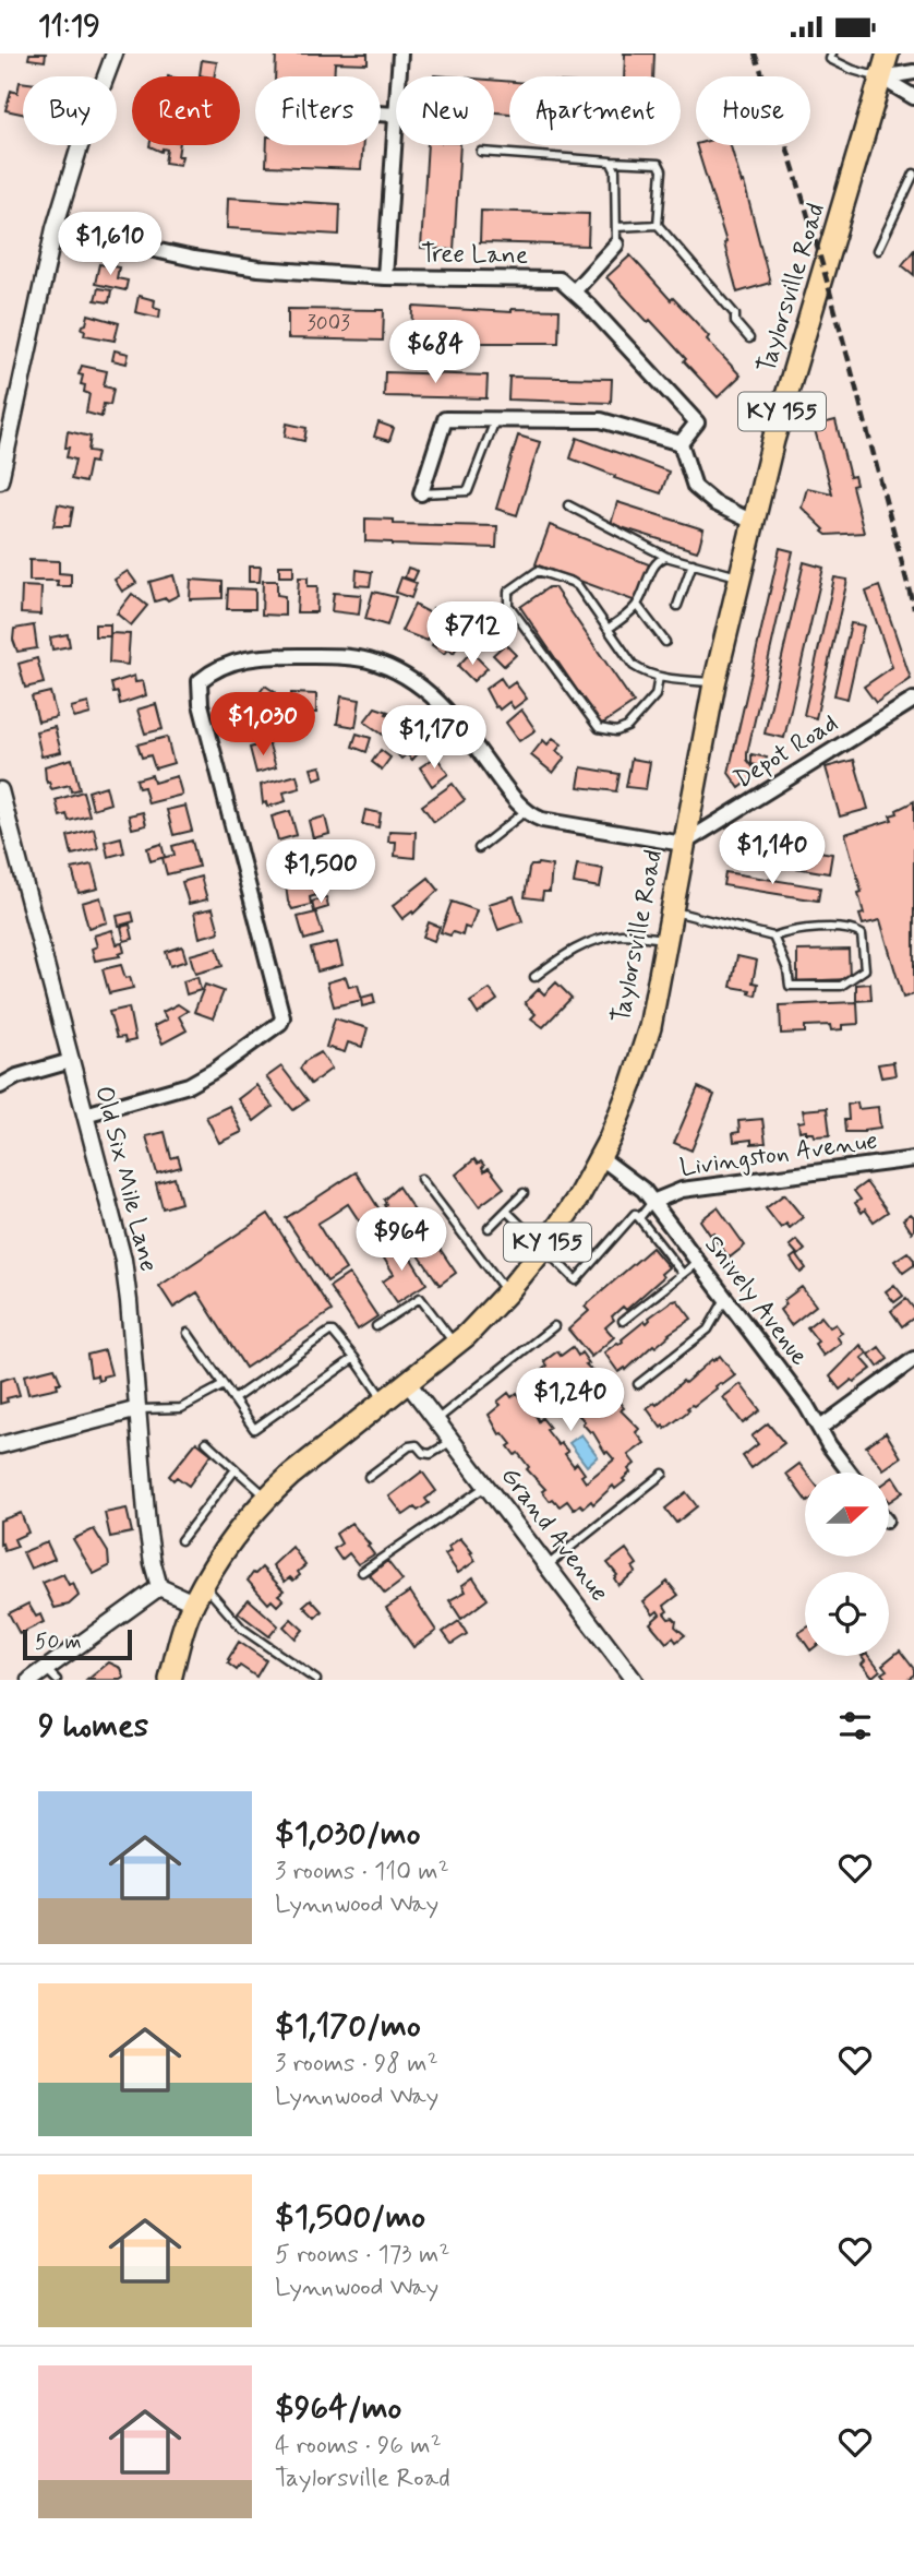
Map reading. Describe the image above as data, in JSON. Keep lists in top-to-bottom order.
{
  "streets": {
    "main road": ["Taylorsville Road", "KY 155"],
    "street": [
      "Tree Lane",
      "Depot Road",
      "Livingston Avenue",
      "Old Six Mile Lane",
      "Snively Avenue",
      "Grand Avenue"
    ]
  },
  "crossings": [
    ["Taylorsville Road", "Depot Road"],
    ["Taylorsville Road", "Snively Avenue"],
    ["Taylorsville Road", "Grand Avenue"],
    ["Livingston Avenue", "Snively Avenue"]
  ],
  "house_numbers": ["3003"],
  "scale_bar": "50 m",
  "north": "right",
  "page": {
    "status": "11:19",
    "chip": [
      "Buy",
      "Rent",
      "Filters",
      "New",
      "Apartment",
      "House"
    ],
    "price": [
      "$1,610",
      "$684",
      "$712",
      "$1,030",
      "$1,170",
      "$1,140",
      "$1,500",
      "$964",
      "$1,240"
    ],
    "scale": "50 m",
    "heading": "9 homes",
    "list": [
      {
        "name": "$1,030/mo",
        "note": "3 rooms · 110 m² · Lynnwood Way"
      },
      {
        "name": "$1,170/mo",
        "note": "3 rooms · 98 m² · Lynnwood Way"
      },
      {
        "name": "$1,500/mo",
        "note": "5 rooms · 173 m² · Lynnwood Way"
      },
      {
        "name": "$964/mo",
        "note": "4 rooms · 96 m² · Taylorsville Road"
      }
    ]
  }
}
